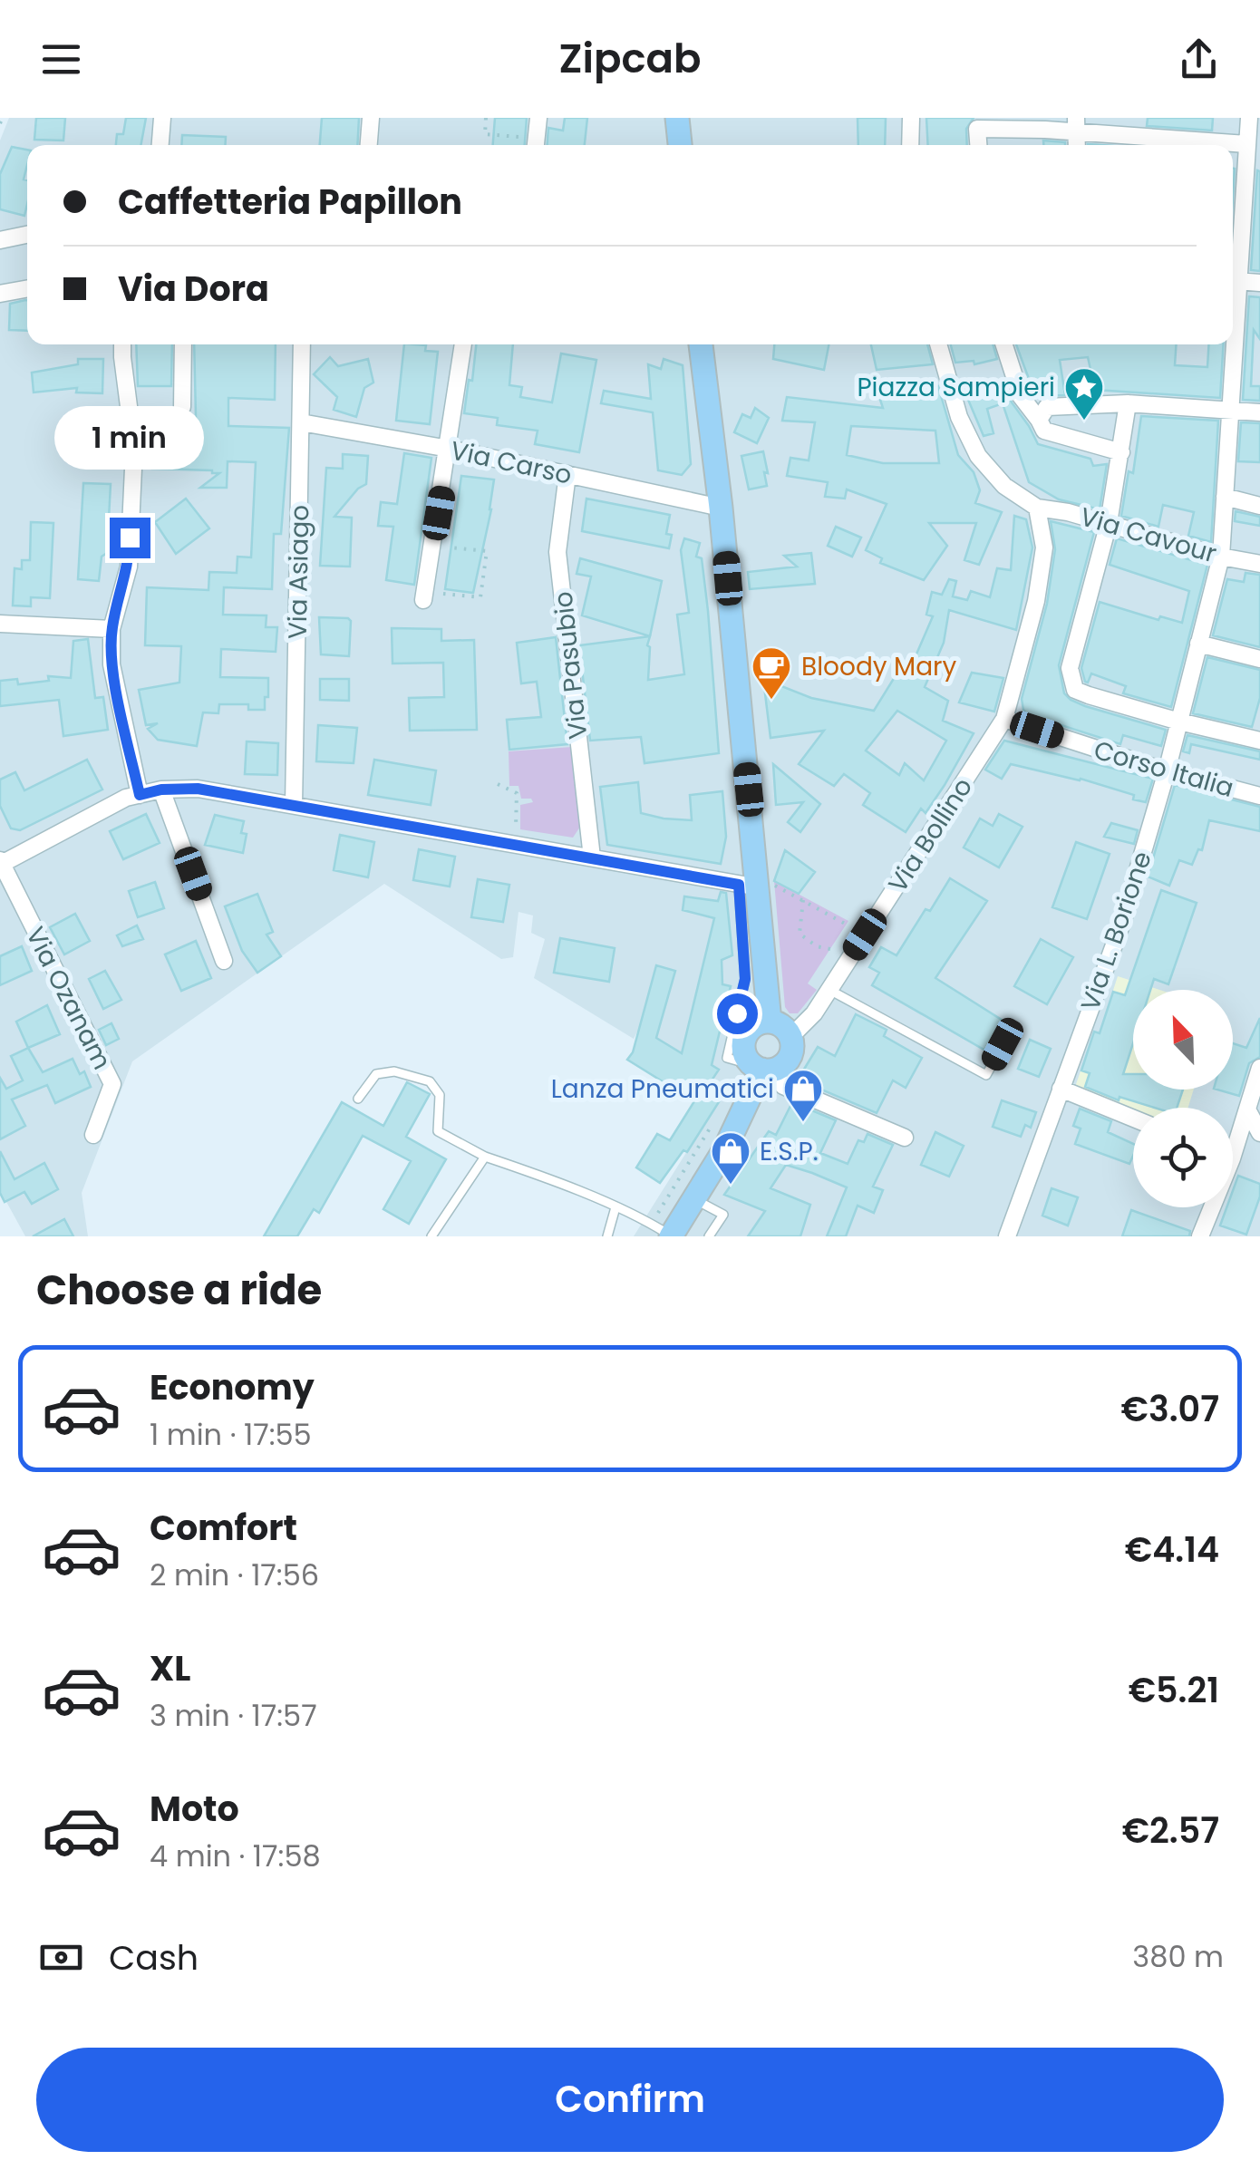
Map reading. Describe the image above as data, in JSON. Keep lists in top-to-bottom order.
{
  "streets": {
    "street": [
      "Via Carso",
      "Via Cavour",
      "Via Asiago",
      "Via Pasubio",
      "Corso Italia",
      "Via Bollino",
      "Via L. Borione",
      "Via Ozanam"
    ]
  },
  "crossings": [
    ["Via Carso", "Via Asiago"],
    ["Via Carso", "Via Pasubio"],
    ["Via Cavour", "Via L. Borione"],
    ["Via Asiago", "Via Ozanam"],
    ["Via Pasubio", "Via Ozanam"],
    ["Corso Italia", "Via Bollino"],
    ["Corso Italia", "Via L. Borione"]
  ],
  "places": {
    "place": ["Piazza Sampieri"],
    "cafe": ["Bloody Mary"],
    "shop": ["Lanza Pneumatici", "E.S.P."]
  },
  "north": "top left",
  "page": {
    "header": "Zipcab",
    "banner": ["Caffetteria Papillon", "Via Dora"],
    "bubble": "1 min",
    "heading": "Choose a ride",
    "list": [
      {
        "name": "Economy",
        "note": "1 min · 17:55",
        "value": "€3.07"
      },
      {
        "name": "Comfort",
        "note": "2 min · 17:56",
        "value": "€4.14"
      },
      {
        "name": "XL",
        "note": "3 min · 17:57",
        "value": "€5.21"
      },
      {
        "name": "Moto",
        "note": "4 min · 17:58",
        "value": "€2.57"
      }
    ],
    "pay": ["Cash", "380 m"],
    "buttons": "Confirm"
  }
}
